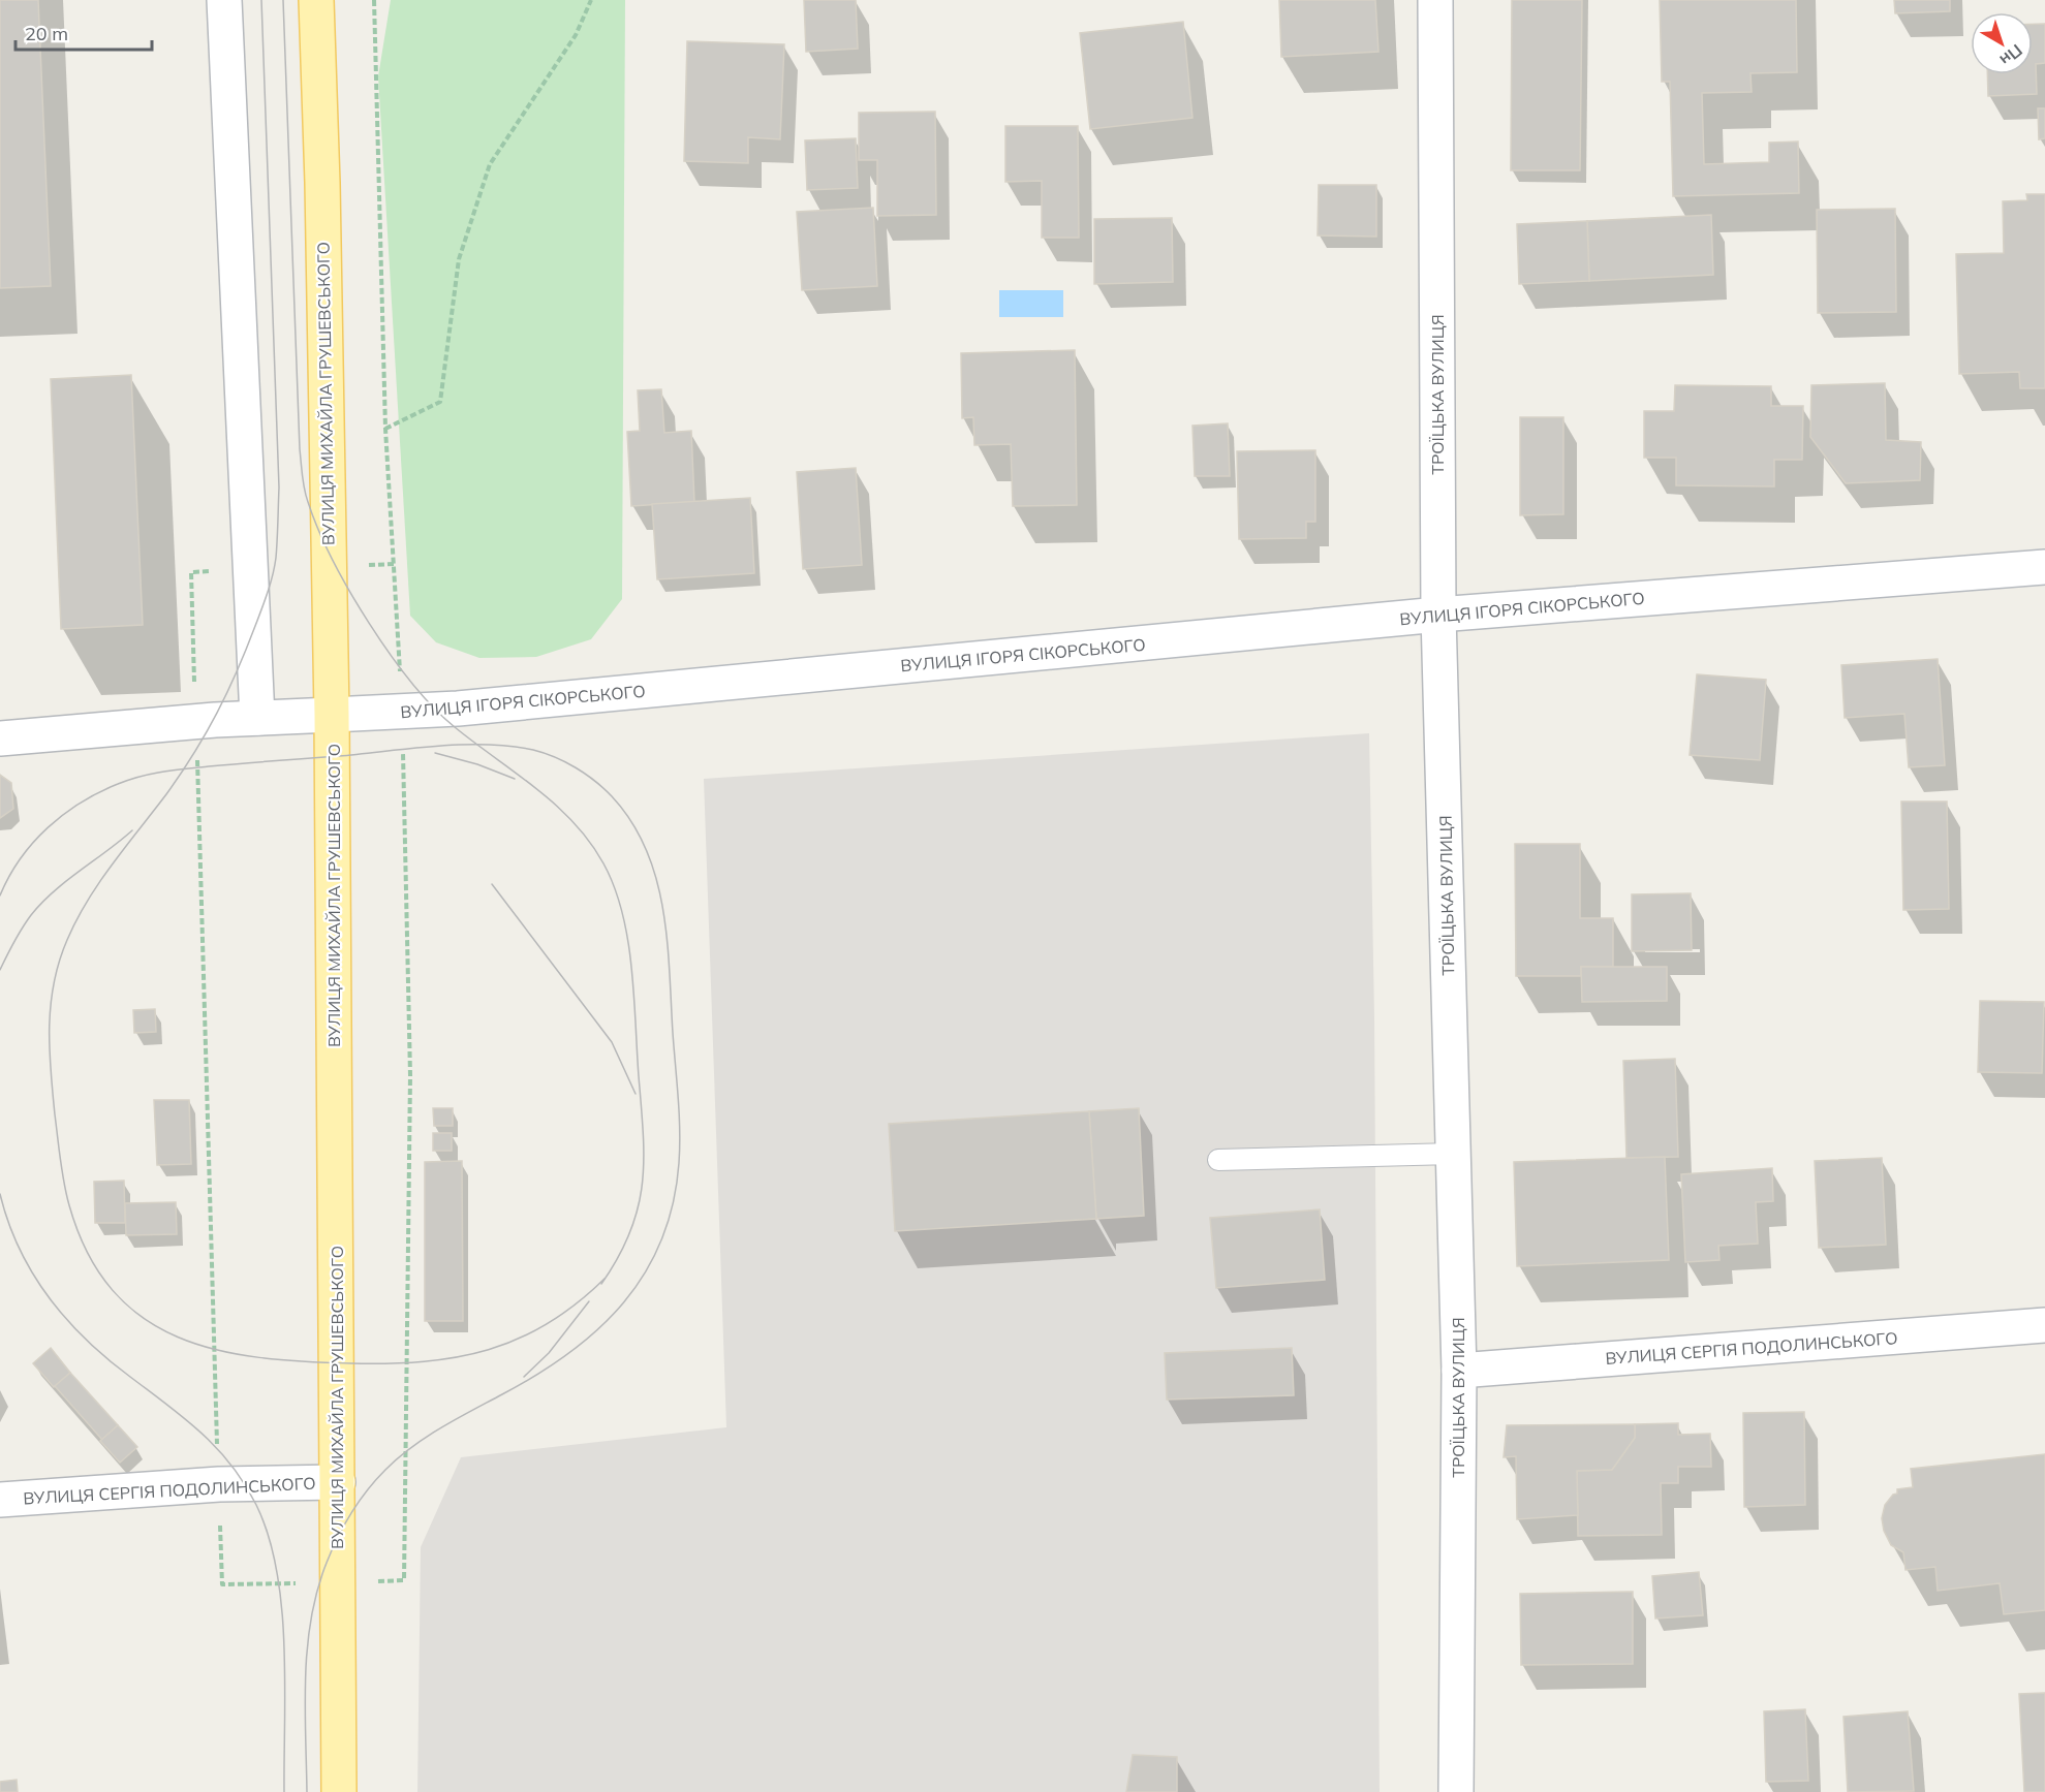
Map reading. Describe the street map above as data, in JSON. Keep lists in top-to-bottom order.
{
  "streets": {
    "main road": ["ВУЛИЦЯ МИХАЙЛА ГРУШЕВСЬКОГО"],
    "street": ["ТРОЇЦЬКА ВУЛИЦЯ", "ВУЛИЦЯ ІГОРЯ СІКОРСЬКОГО", "ВУЛИЦЯ СЕРГІЯ ПОДОЛИНСЬКОГО"]
  },
  "crossings": [
    ["ВУЛИЦЯ МИХАЙЛА ГРУШЕВСЬКОГО", "ВУЛИЦЯ ІГОРЯ СІКОРСЬКОГО"],
    ["ВУЛИЦЯ МИХАЙЛА ГРУШЕВСЬКОГО", "ВУЛИЦЯ СЕРГІЯ ПОДОЛИНСЬКОГО"],
    ["ТРОЇЦЬКА ВУЛИЦЯ", "ВУЛИЦЯ ІГОРЯ СІКОРСЬКОГО"],
    ["ТРОЇЦЬКА ВУЛИЦЯ", "ВУЛИЦЯ СЕРГІЯ ПОДОЛИНСЬКОГО"]
  ],
  "scale_bar": "20 m",
  "north": "bottom right"
}
